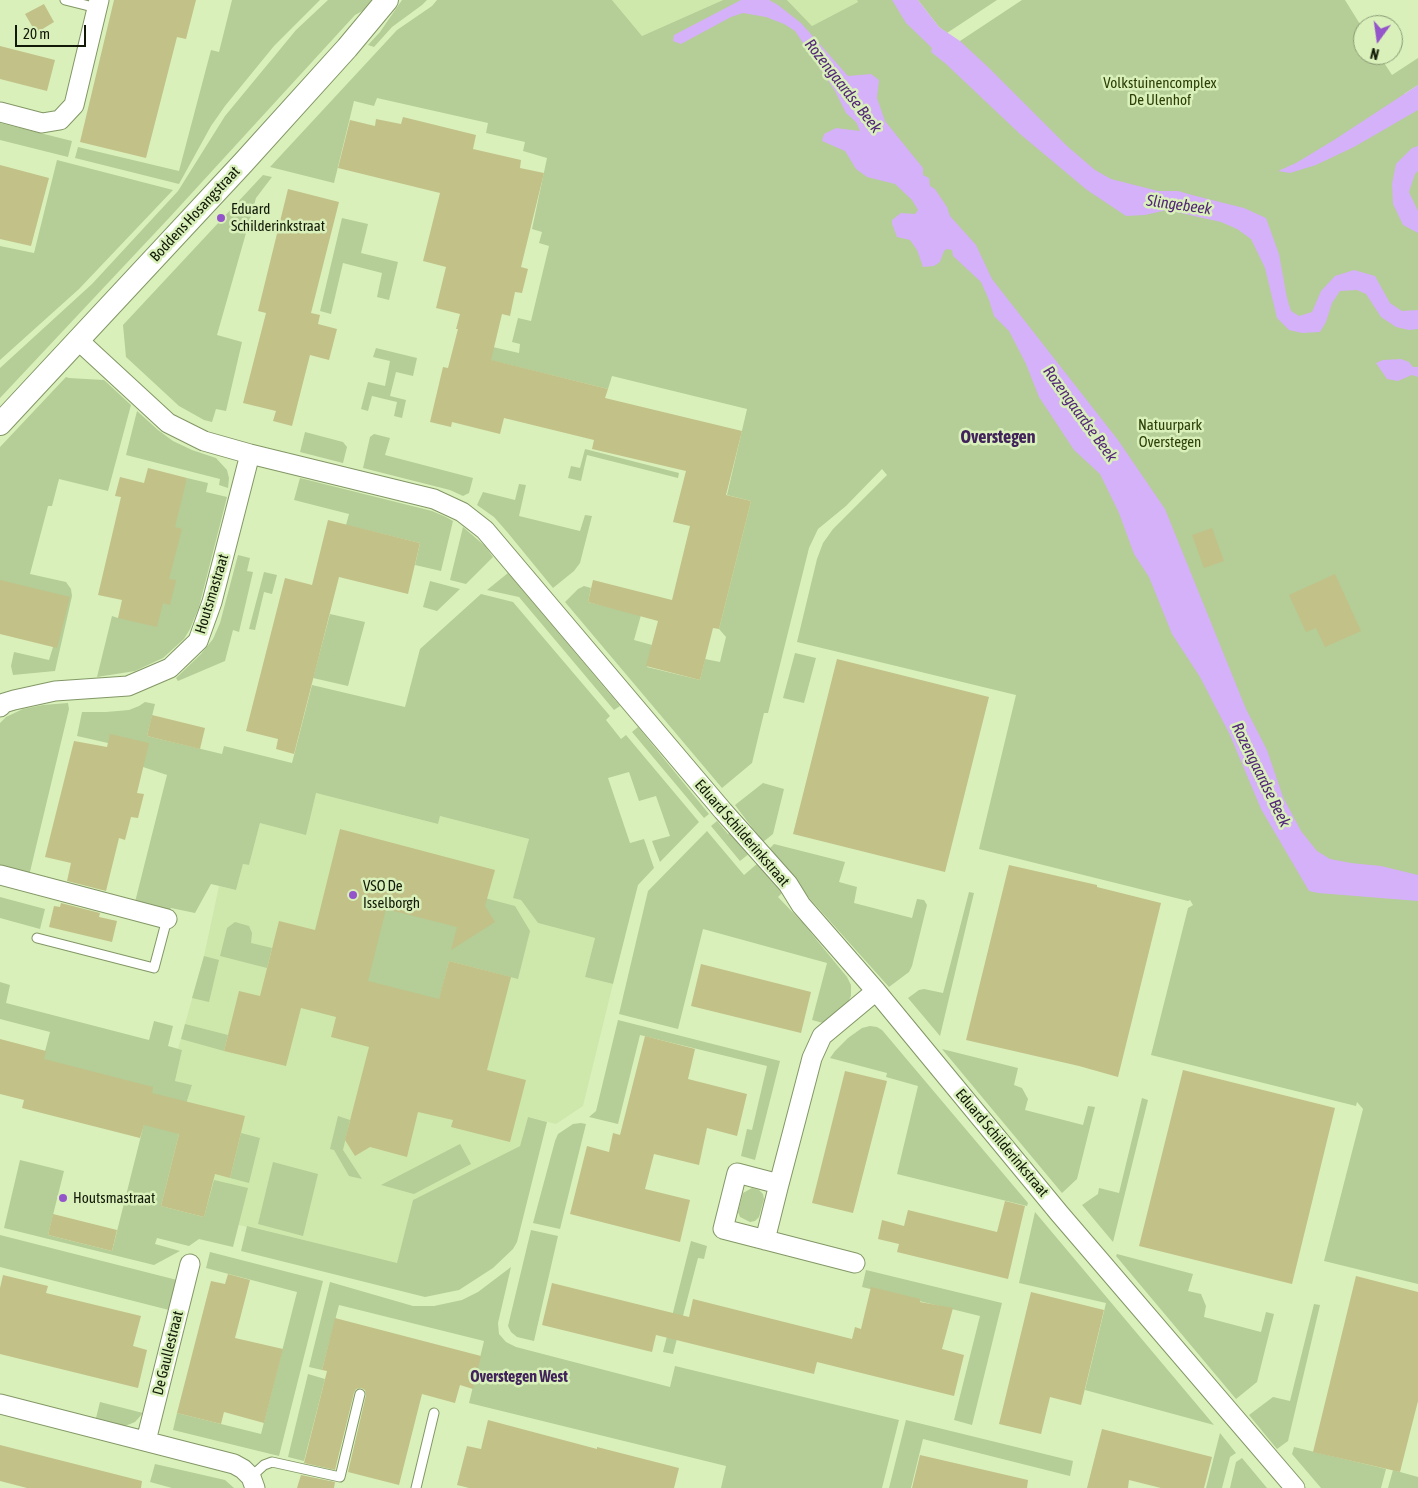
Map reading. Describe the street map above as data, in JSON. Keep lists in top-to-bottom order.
{
  "streets": {
    "street": [
      "Boddens Hosangstraat",
      "Houtsmastraat",
      "Eduard Schilderinkstraat",
      "De Gaullestraat"
    ]
  },
  "crossings": [
    ["Boddens Hosangstraat", "Eduard Schilderinkstraat"],
    ["Houtsmastraat", "Eduard Schilderinkstraat"]
  ],
  "districts": ["Overstegen", "Overstegen West"],
  "water": ["Rozengaardse Beek", "Slingebeek"],
  "parks": ["Volkstuinencomplex De Ulenhof", "Natuurpark Overstegen"],
  "places": ["Eduard Schilderinkstraat", "VSO De Isselborgh", "Houtsmastraat"],
  "scale_bar": "20 m",
  "north": "bottom"
}
